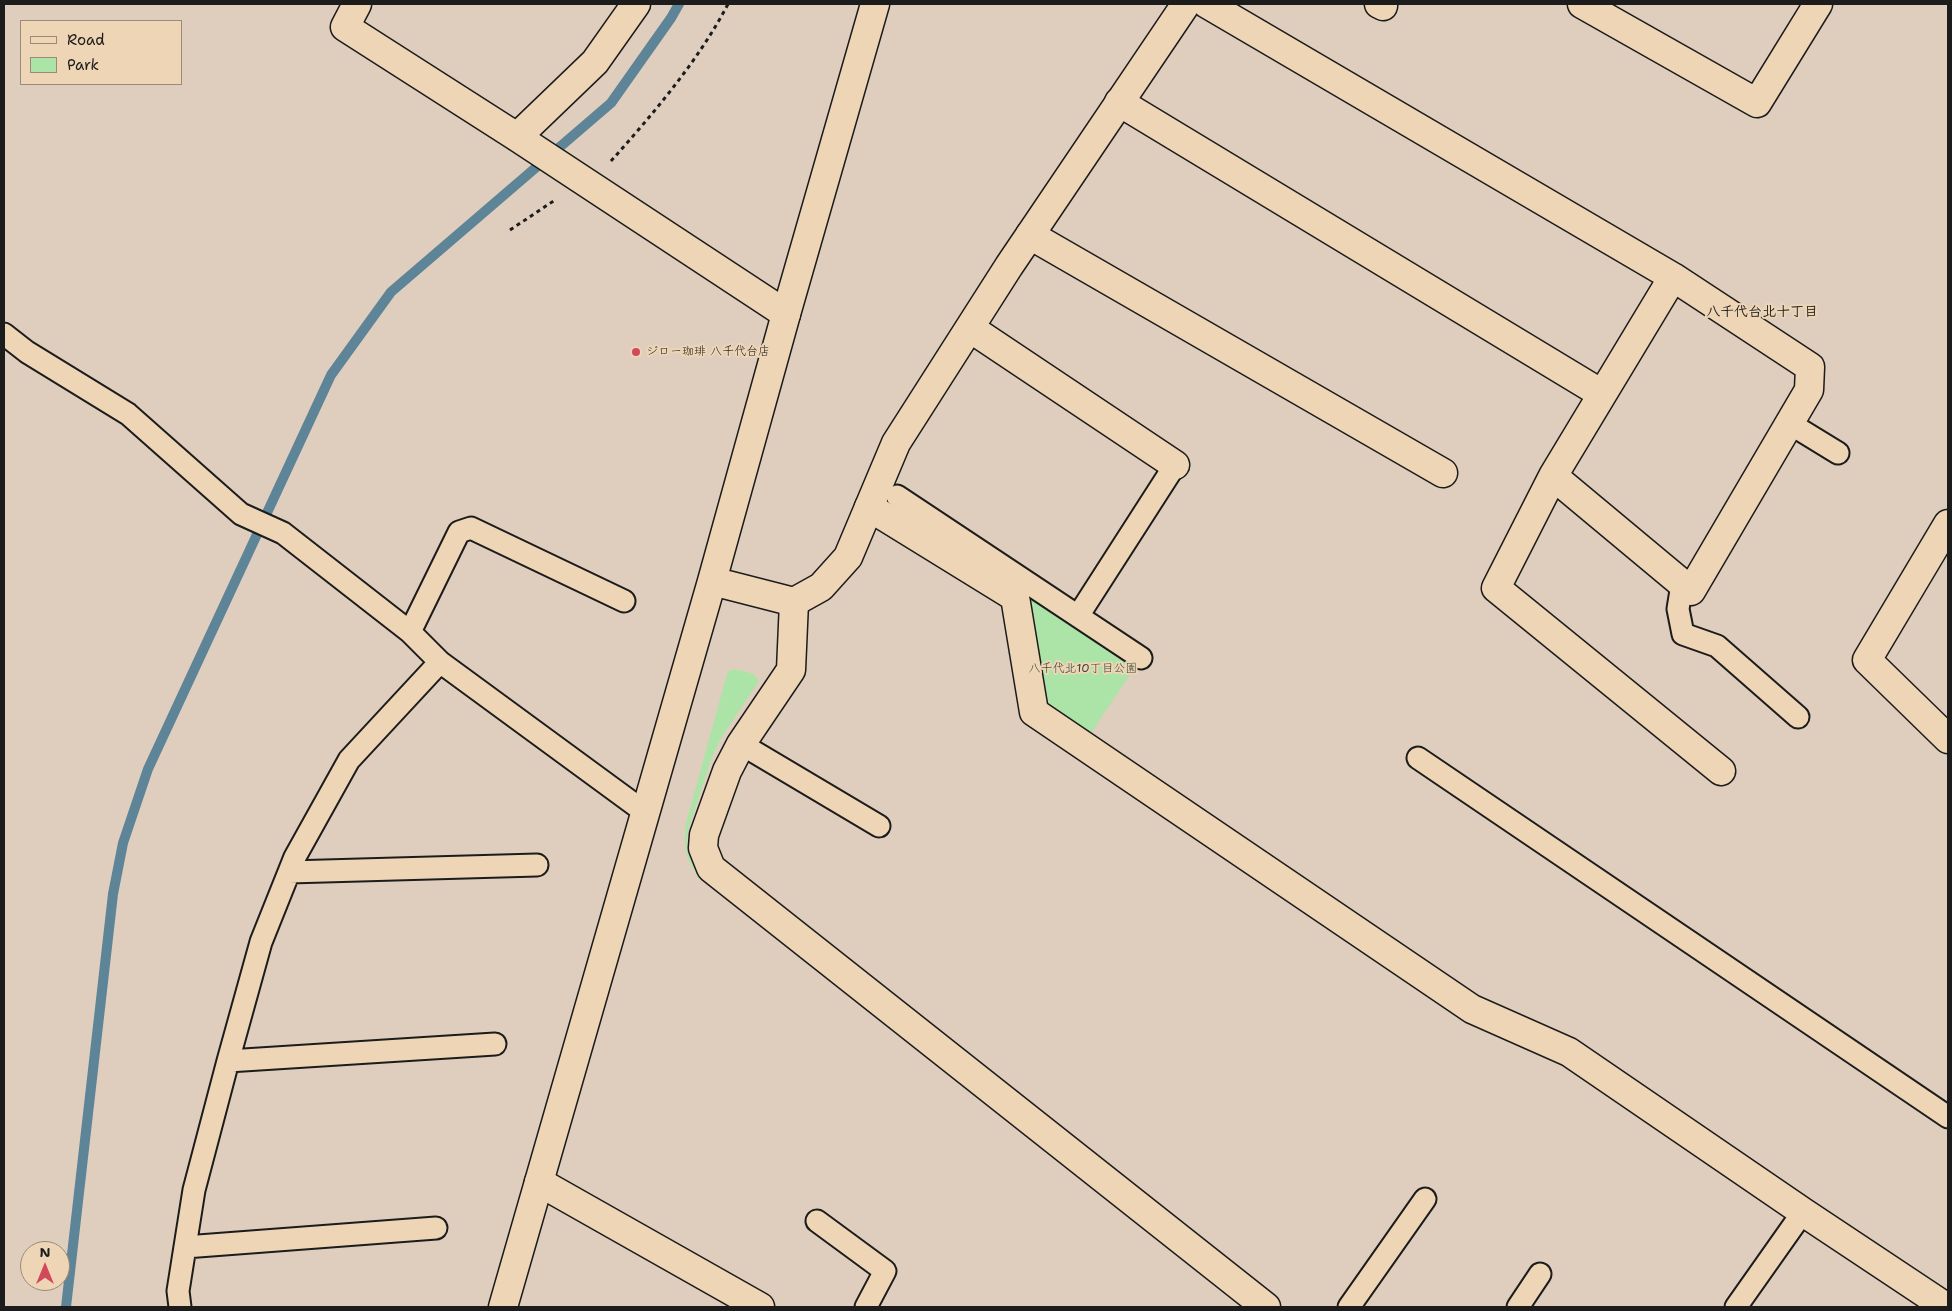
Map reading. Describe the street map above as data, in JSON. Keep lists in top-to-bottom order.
{
  "districts": ["八千代台北十丁目"],
  "parks": ["八千代北10丁目公園"],
  "places": ["ジロー珈琲 八千代台店"],
  "legend": ["Road", "Park"],
  "north": "top"
}
